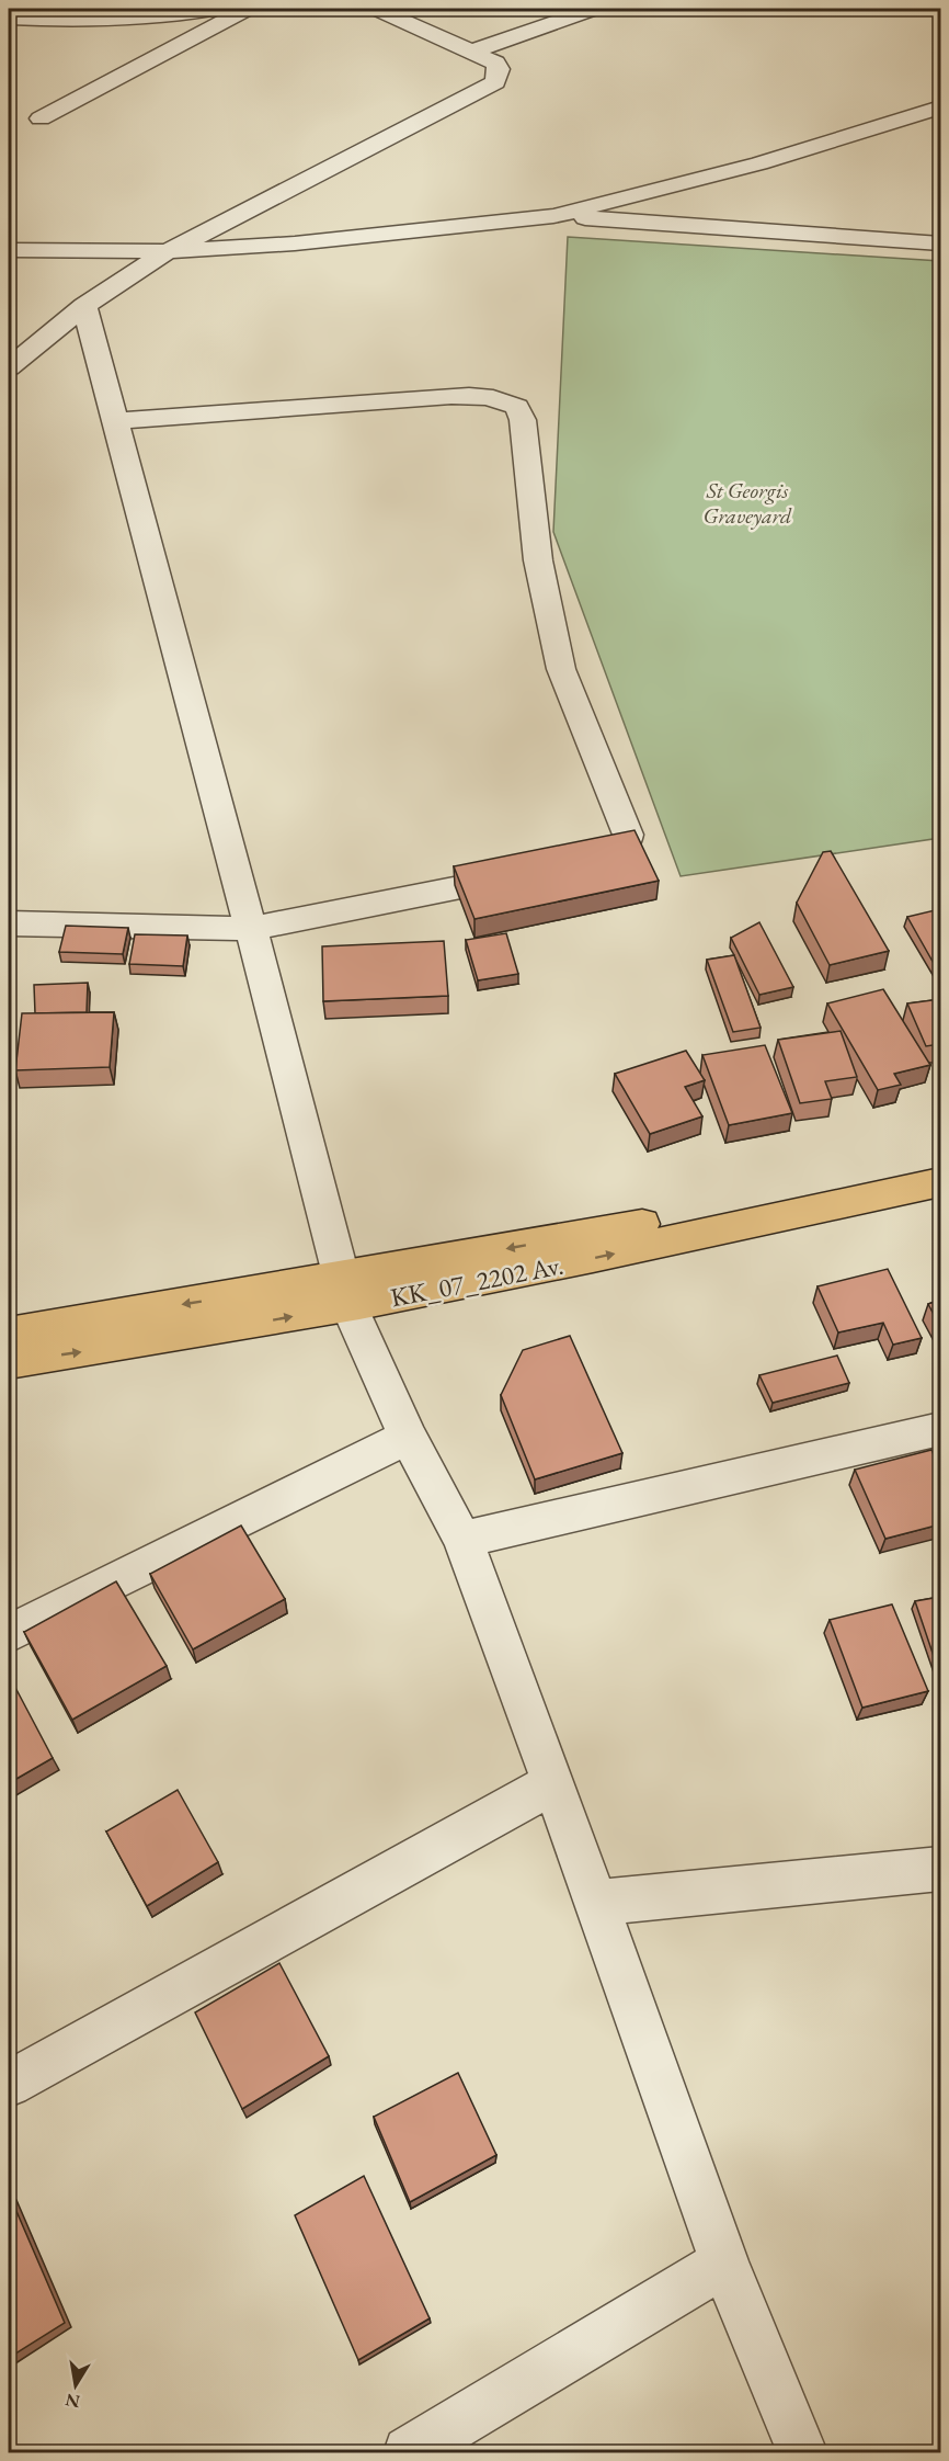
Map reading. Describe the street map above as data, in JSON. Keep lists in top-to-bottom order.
{
  "streets": {
    "main road": ["KK_07_2202 Av."]
  },
  "parks": ["St Georgis Graveyard"],
  "north": "bottom"
}
